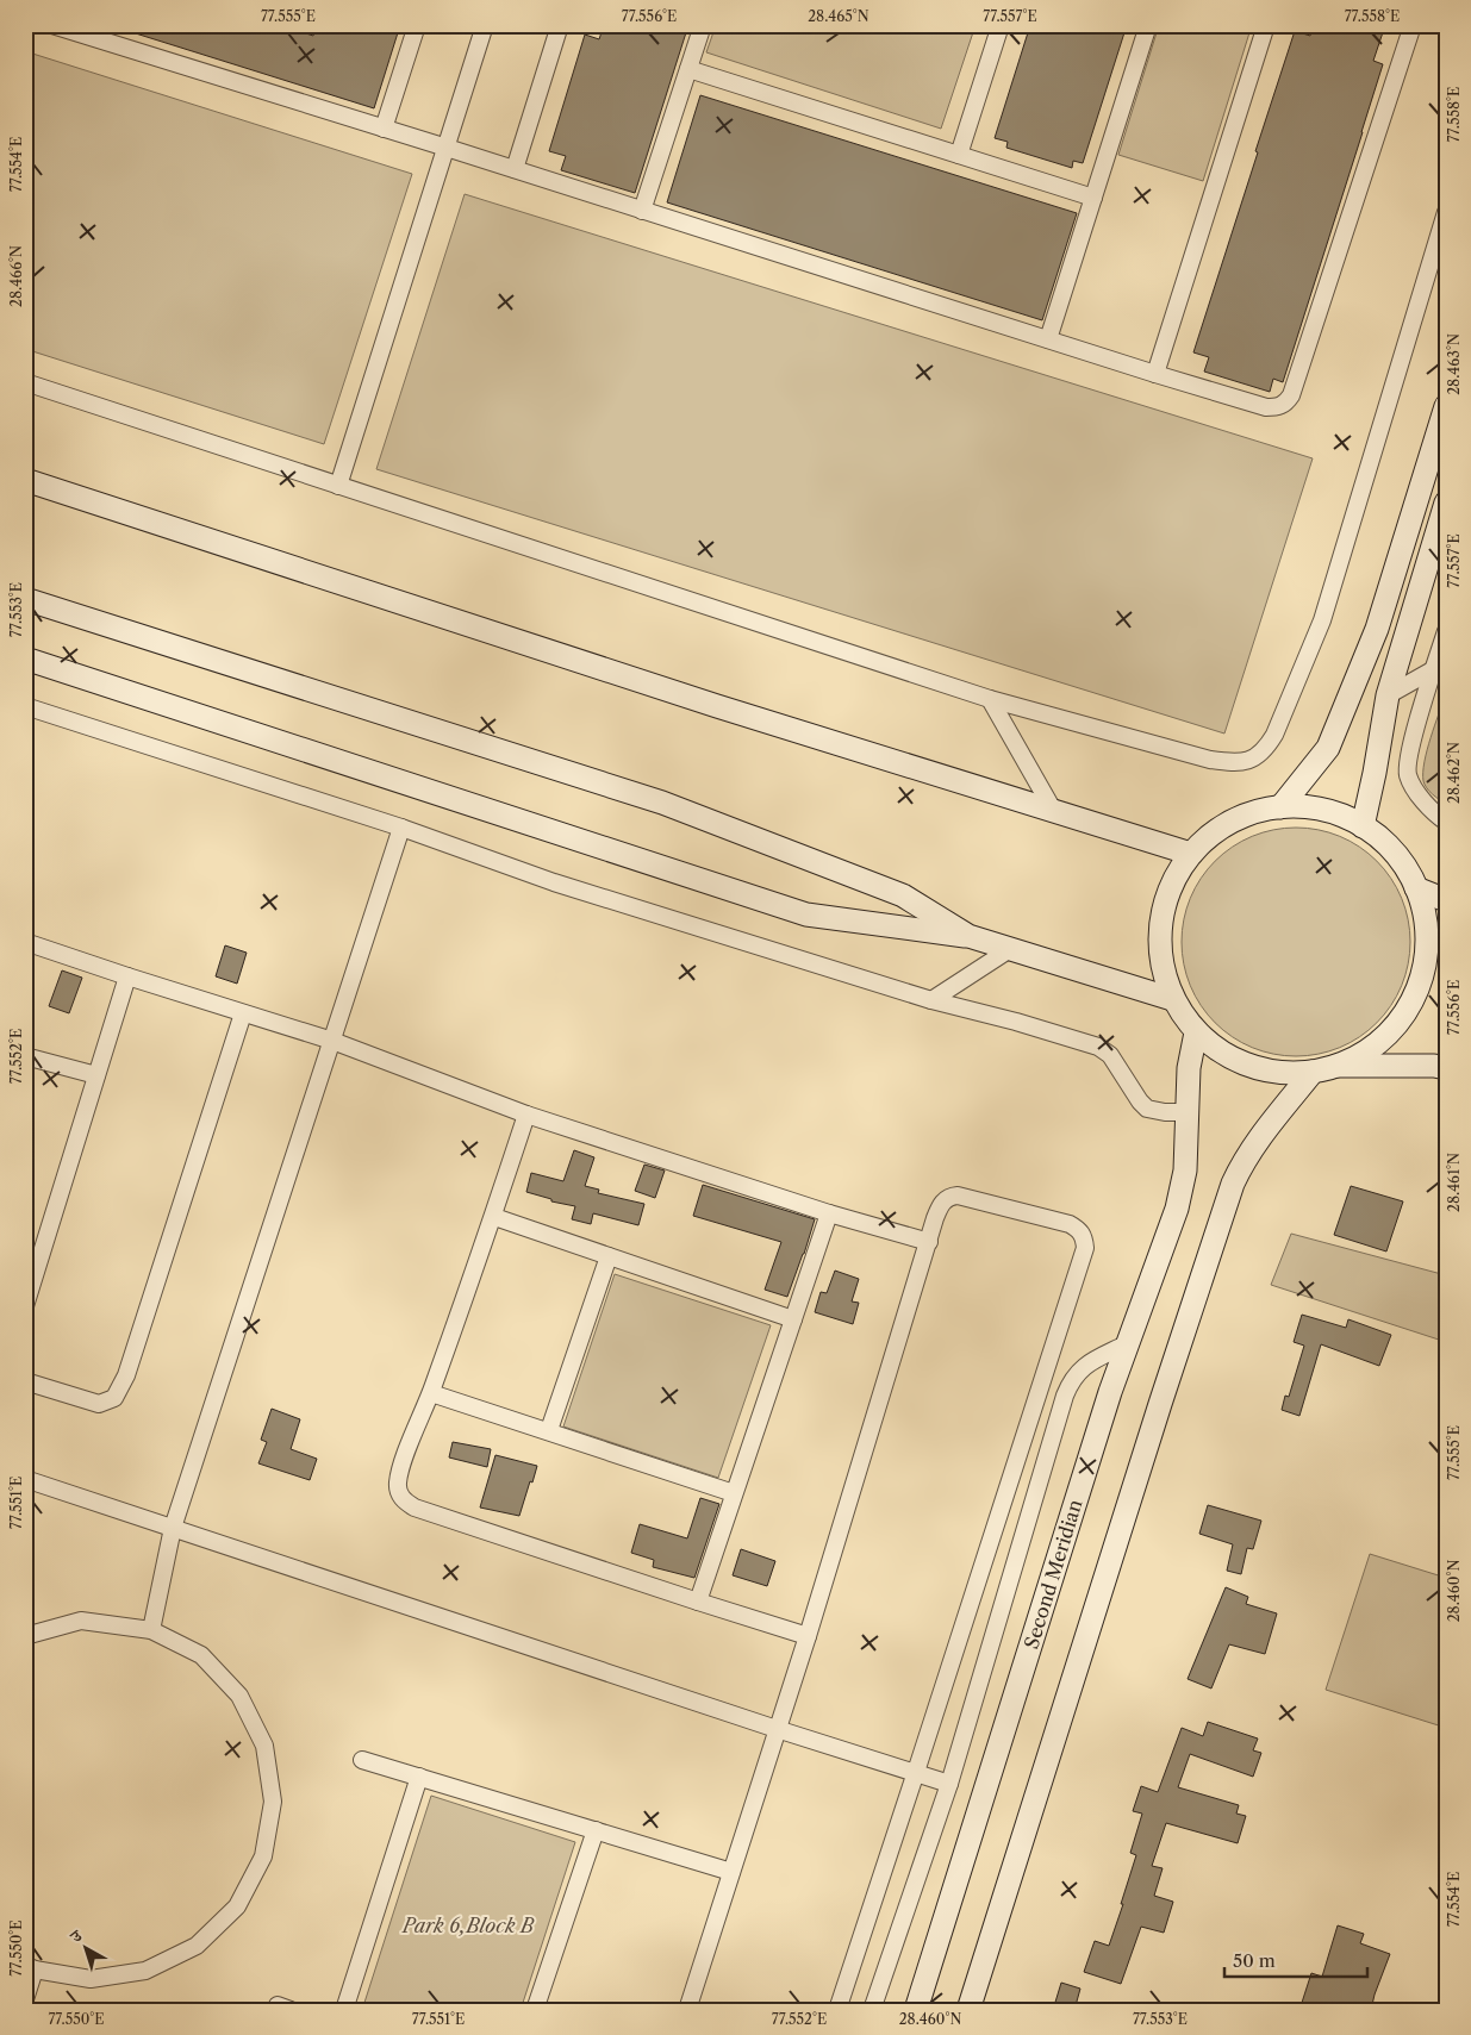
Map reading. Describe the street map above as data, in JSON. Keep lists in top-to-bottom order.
{
  "streets": {
    "main road": ["Second Meridian"]
  },
  "parks": ["Park 6,Block B"],
  "scale_bar": "50 m",
  "north": "top left",
  "coordinates": [
    "77.555°E",
    "77.556°E",
    "28.465°N",
    "77.557°E",
    "77.558°E",
    "77.554°E",
    "28.466°N",
    "28.463°N",
    "77.553°E",
    "28.462°N",
    "77.552°E",
    "28.461°N",
    "77.551°E",
    "28.460°N",
    "77.550°E"
  ]
}
